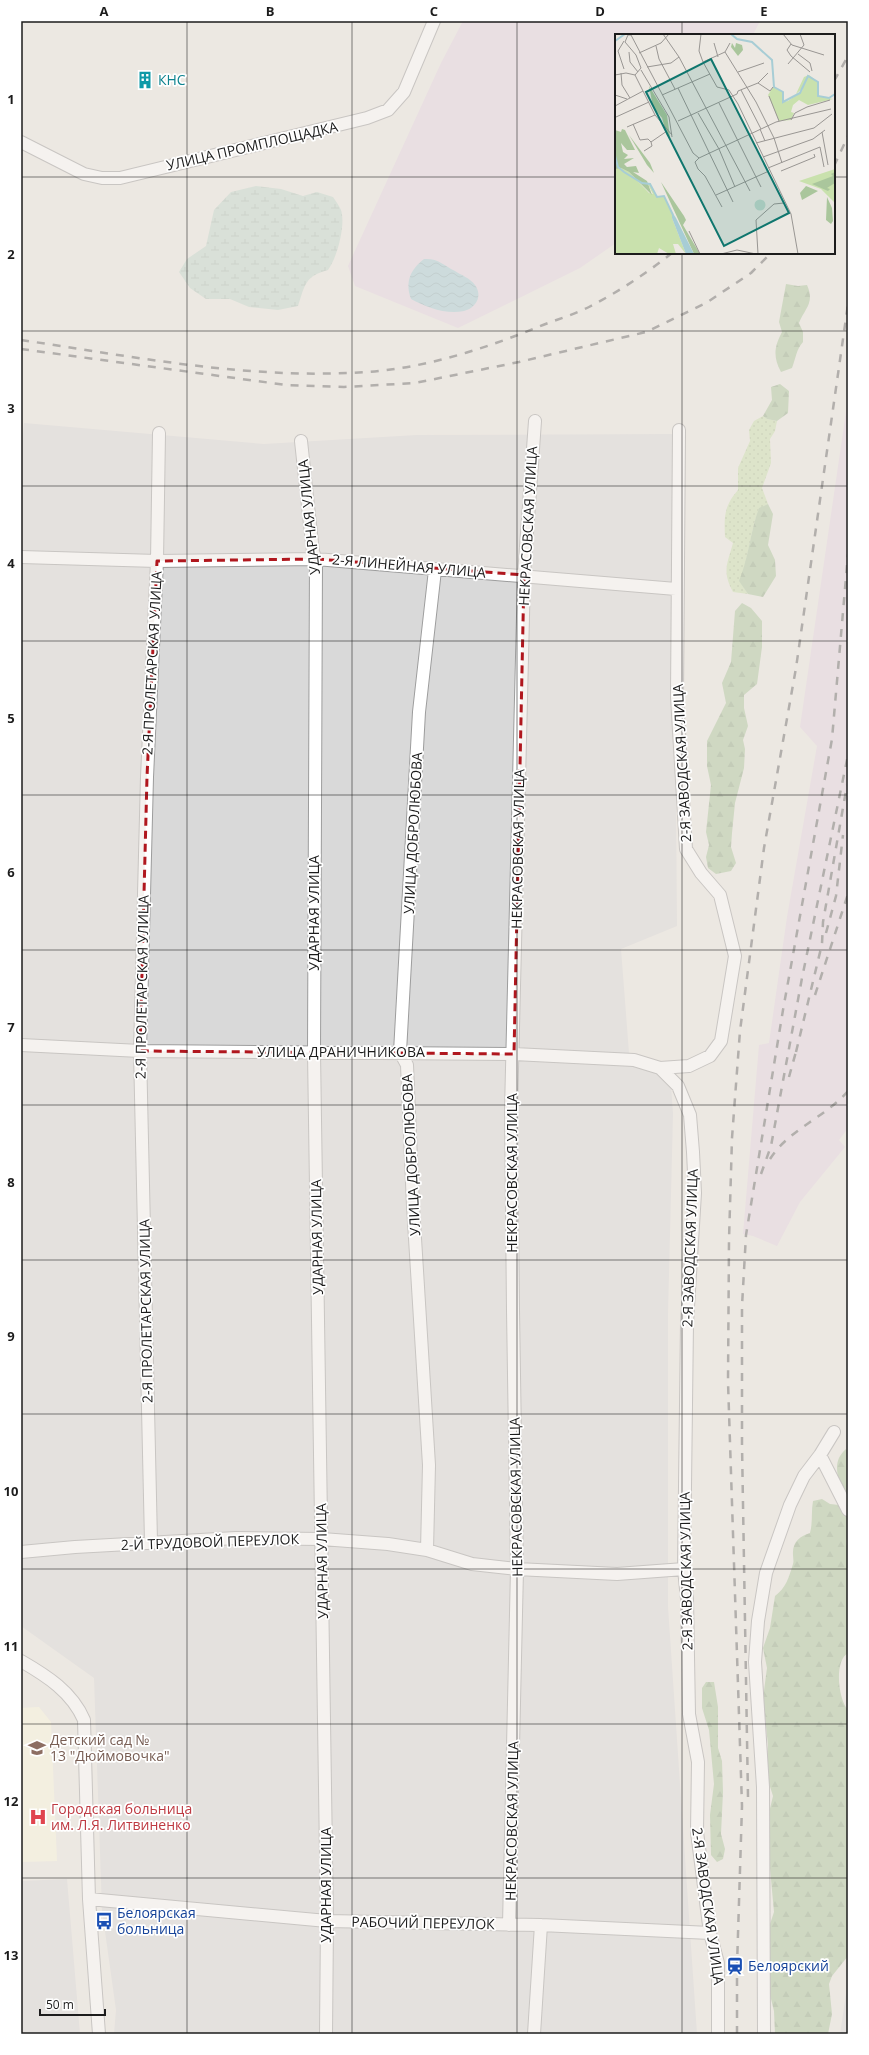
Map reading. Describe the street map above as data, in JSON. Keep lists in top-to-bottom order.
{
  "streets": {
    "street": [
      "УЛИЦА ПРОМПЛОЩАДКА",
      "УДАРНАЯ УЛИЦА",
      "НЕКРАСОВСКАЯ УЛИЦА",
      "2-Я ЛИНЕЙНАЯ УЛИЦА",
      "2-Я ПРОЛЕТАРСКАЯ УЛИЦА",
      "2-Я ЗАВОДСКАЯ УЛИЦА",
      "УЛИЦА ДОБРОЛЮБОВА",
      "УЛИЦА ДРАНИЧНИКОВА",
      "2-Й ТРУДОВОЙ ПЕРЕУЛОК",
      "РАБОЧИЙ ПЕРЕУЛОК"
    ]
  },
  "crossings": [
    ["УДАРНАЯ УЛИЦА", "2-Я ЛИНЕЙНАЯ УЛИЦА"],
    ["УДАРНАЯ УЛИЦА", "УЛИЦА ДРАНИЧНИКОВА"],
    ["УДАРНАЯ УЛИЦА", "2-Й ТРУДОВОЙ ПЕРЕУЛОК"],
    ["УДАРНАЯ УЛИЦА", "РАБОЧИЙ ПЕРЕУЛОК"],
    ["НЕКРАСОВСКАЯ УЛИЦА", "2-Я ЛИНЕЙНАЯ УЛИЦА"],
    ["НЕКРАСОВСКАЯ УЛИЦА", "УЛИЦА ДРАНИЧНИКОВА"],
    ["НЕКРАСОВСКАЯ УЛИЦА", "2-Й ТРУДОВОЙ ПЕРЕУЛОК"],
    ["НЕКРАСОВСКАЯ УЛИЦА", "РАБОЧИЙ ПЕРЕУЛОК"],
    ["2-Я ЛИНЕЙНАЯ УЛИЦА", "2-Я ПРОЛЕТАРСКАЯ УЛИЦА"],
    ["2-Я ЛИНЕЙНАЯ УЛИЦА", "2-Я ЗАВОДСКАЯ УЛИЦА"],
    ["2-Я ЛИНЕЙНАЯ УЛИЦА", "УЛИЦА ДОБРОЛЮБОВА"],
    ["2-Я ПРОЛЕТАРСКАЯ УЛИЦА", "УЛИЦА ДРАНИЧНИКОВА"],
    ["2-Я ПРОЛЕТАРСКАЯ УЛИЦА", "2-Й ТРУДОВОЙ ПЕРЕУЛОК"],
    ["2-Я ЗАВОДСКАЯ УЛИЦА", "УЛИЦА ДРАНИЧНИКОВА"],
    ["2-Я ЗАВОДСКАЯ УЛИЦА", "2-Й ТРУДОВОЙ ПЕРЕУЛОК"],
    ["2-Я ЗАВОДСКАЯ УЛИЦА", "РАБОЧИЙ ПЕРЕУЛОК"],
    ["УЛИЦА ДОБРОЛЮБОВА", "УЛИЦА ДРАНИЧНИКОВА"],
    ["УЛИЦА ДОБРОЛЮБОВА", "2-Й ТРУДОВОЙ ПЕРЕУЛОК"]
  ],
  "places": {
    "building": ["КНС"],
    "school or university": ["Детский сад № 13 \"Дюймовочка\""],
    "hospital": ["Городская больница им. Л.Я. Литвиненко"],
    "bus stop": ["Белоярская больница"],
    "station": ["Белоярский"]
  },
  "scale_bar": "50 m",
  "grid": {
    "columns": [
      "A",
      "B",
      "C",
      "D",
      "E"
    ],
    "rows": [
      "1",
      "2",
      "3",
      "4",
      "5",
      "6",
      "7",
      "8",
      "9",
      "10",
      "11",
      "12",
      "13"
    ]
  }
}
